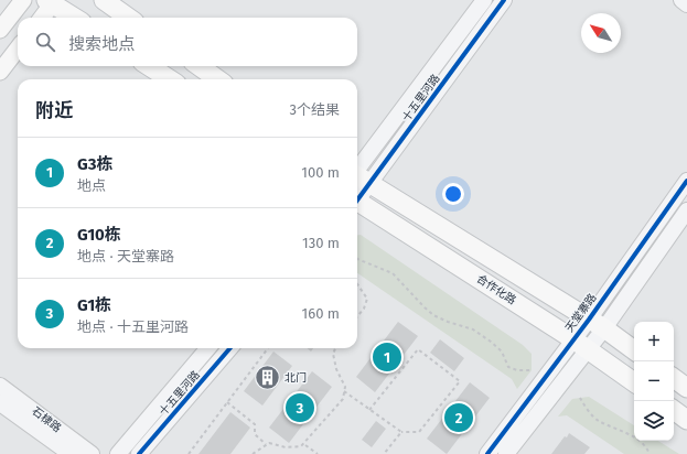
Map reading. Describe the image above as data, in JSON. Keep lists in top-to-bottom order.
{
  "streets": {
    "main road": ["合作化路"],
    "street": ["十五里河路", "天堂寨路", "石棣路"]
  },
  "crossings": [
    ["合作化路", "天堂寨路"]
  ],
  "places": {
    "building": ["北门"]
  },
  "north": "top left",
  "page": {
    "search": "搜索地点",
    "heading": ["附近", "3个结果"],
    "list": [
      {
        "mark": "1",
        "name": "G3栋",
        "note": "地点",
        "value": "100 m"
      },
      {
        "mark": "2",
        "name": "G10栋",
        "note": "地点 · 天堂寨路",
        "value": "130 m"
      },
      {
        "mark": "3",
        "name": "G1栋",
        "note": "地点 · 十五里河路",
        "value": "160 m"
      }
    ],
    "map_buttons": ["+", "−"],
    "pins": ["1", "3", "2"]
  }
}
